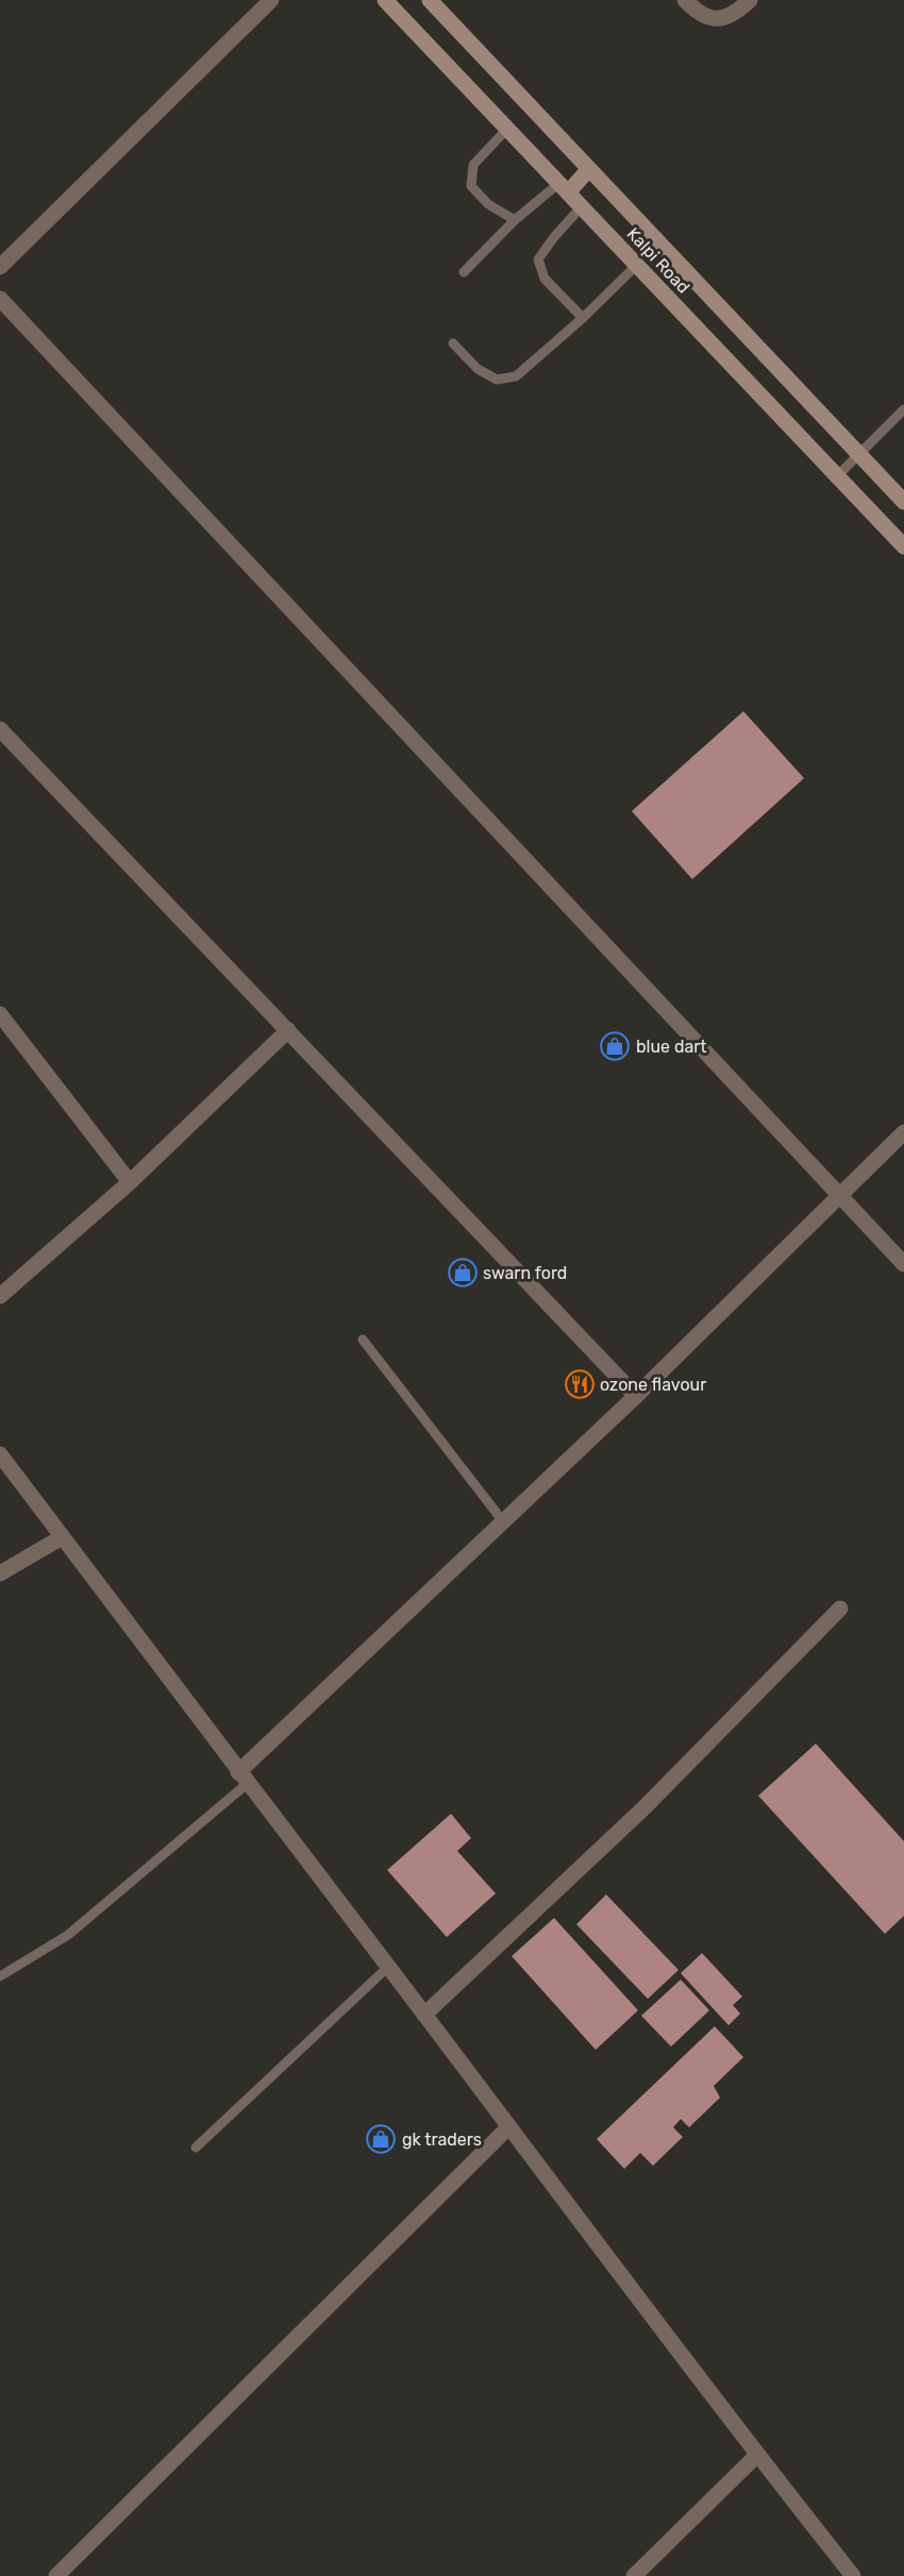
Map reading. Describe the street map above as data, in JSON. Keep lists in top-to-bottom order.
{
  "streets": {
    "main road": ["Kalpi Road"]
  },
  "places": {
    "shop": ["blue dart", "swarn ford", "gk traders"],
    "restaurant": ["ozone flavour"]
  }
}
